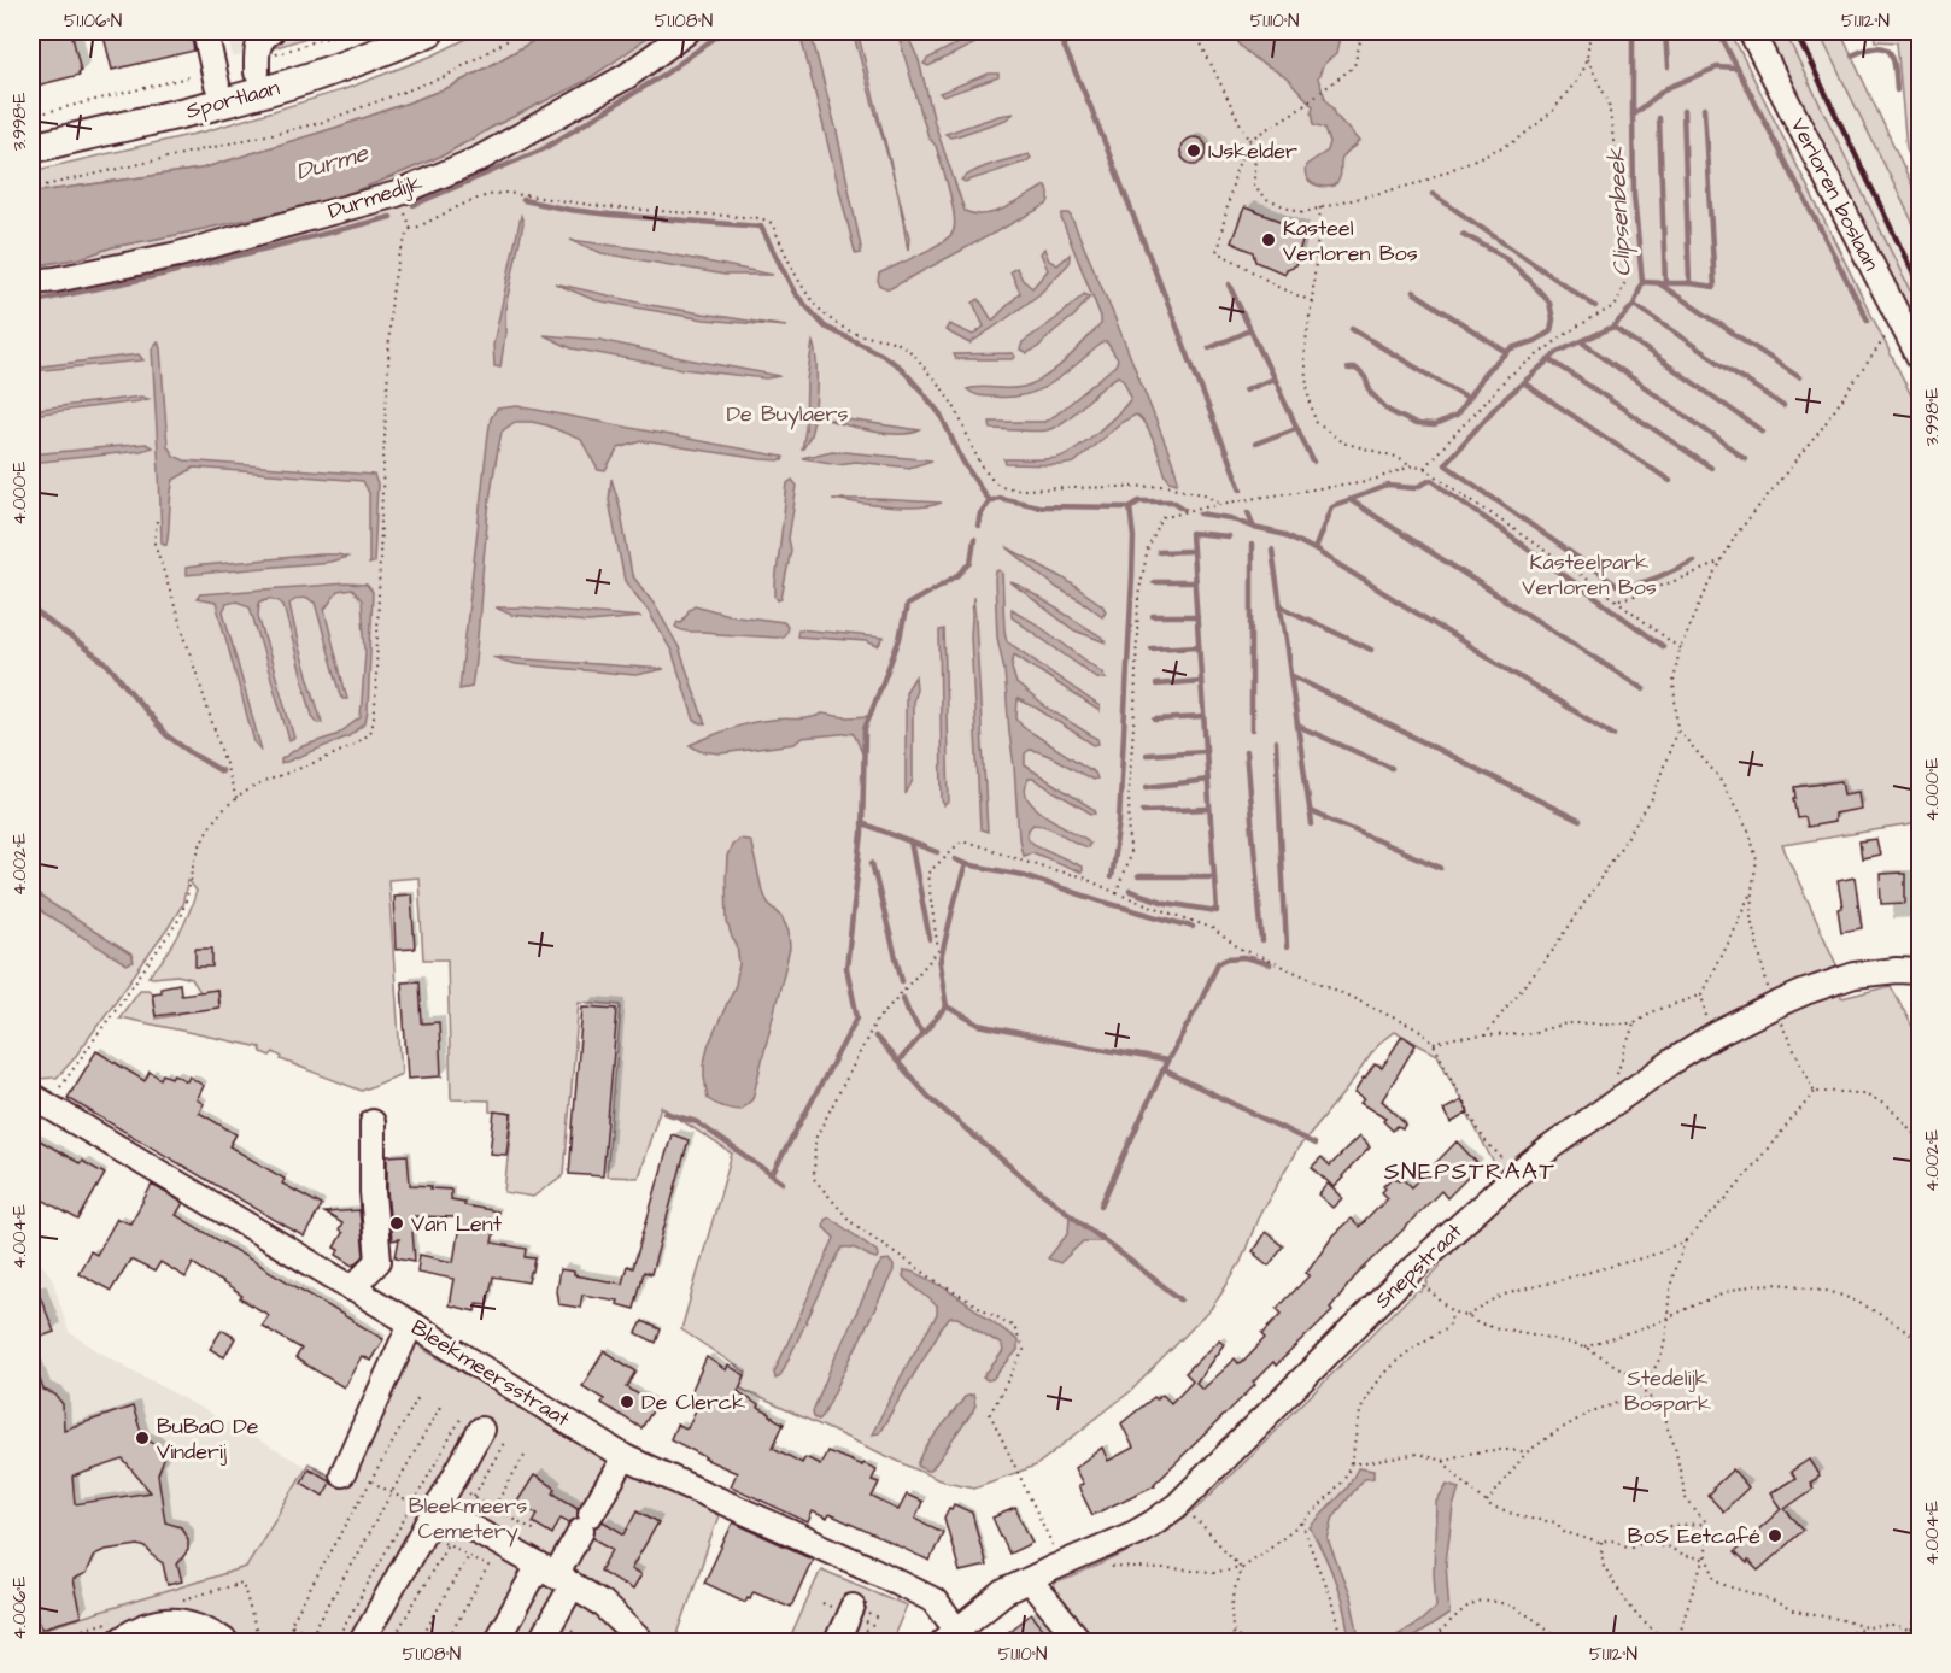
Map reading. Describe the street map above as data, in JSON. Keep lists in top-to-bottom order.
{
  "streets": {
    "main road": ["Sportlaan"],
    "street": [
      "Verloren boslaan",
      "Durmedijk",
      "Snepstraat",
      "Bleekmeersstraat"
    ]
  },
  "crossings": [
    ["Snepstraat", "Bleekmeersstraat"]
  ],
  "districts": ["SNEPSTRAAT"],
  "water": ["Durme", "Clipsenbeek"],
  "parks": [
    "De Buylaers",
    "Kasteelpark Verloren Bos",
    "Stedelijk Bospark",
    "Bleekmeers Cemetery"
  ],
  "places": [
    "IJskelder",
    "Kasteel Verloren Bos",
    "Van Lent",
    "De Clerck",
    "BuBaO De Vinderij",
    "BoS Eetcafé"
  ],
  "coordinates": [
    "51.106°N",
    "51.108°N",
    "51.110°N",
    "51.112°N",
    "3.998°E",
    "4.000°E",
    "4.002°E",
    "4.004°E",
    "4.006°E"
  ]
}
